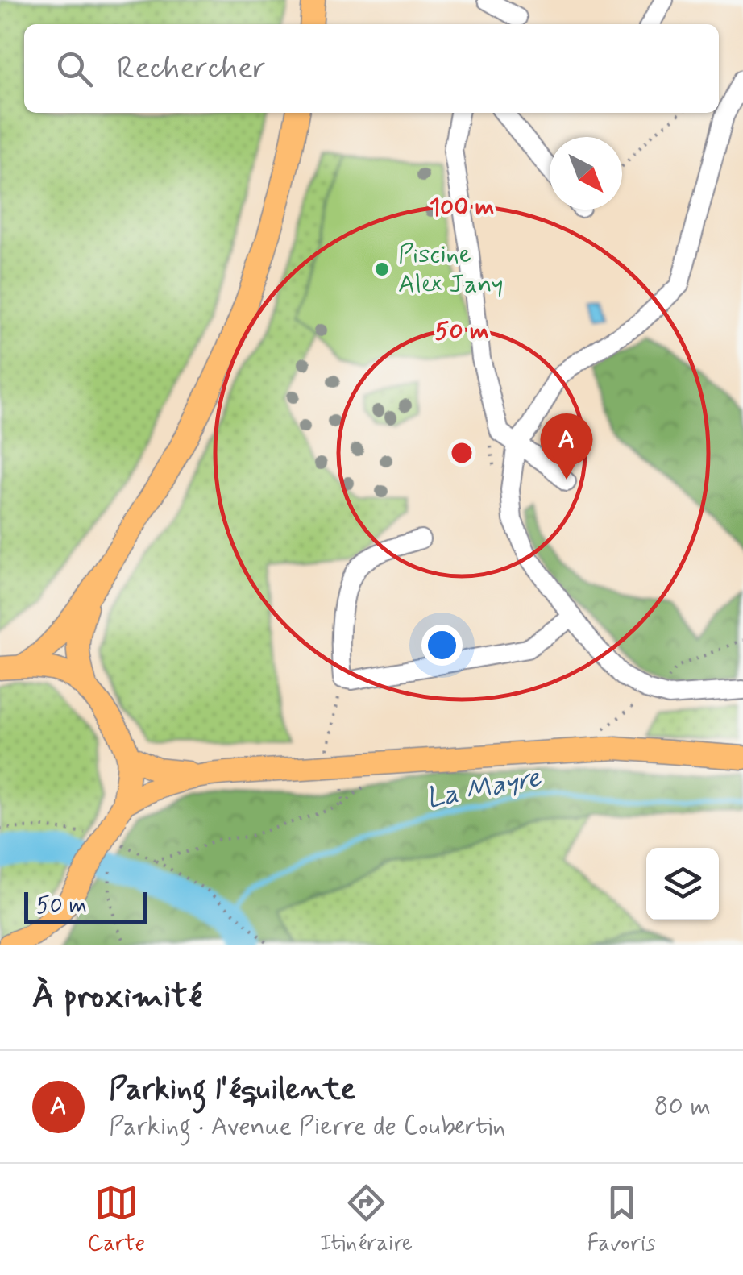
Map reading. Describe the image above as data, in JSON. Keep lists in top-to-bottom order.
{
  "water": ["La Mayre"],
  "places": ["Piscine Alex Jany"],
  "scale_bar": "50 m",
  "north": "bottom right",
  "page": {
    "search": "Rechercher",
    "pins": "A",
    "scale": "50 m",
    "heading": "À proximité",
    "list": [
      {
        "mark": "A",
        "name": "Parking l'équilente",
        "note": "Parking · Avenue Pierre de Coubertin",
        "value": "80 m"
      }
    ],
    "nav": ["Carte", "Itinéraire", "Favoris"]
  },
  "rings": ["100 m", "50 m"]
}
